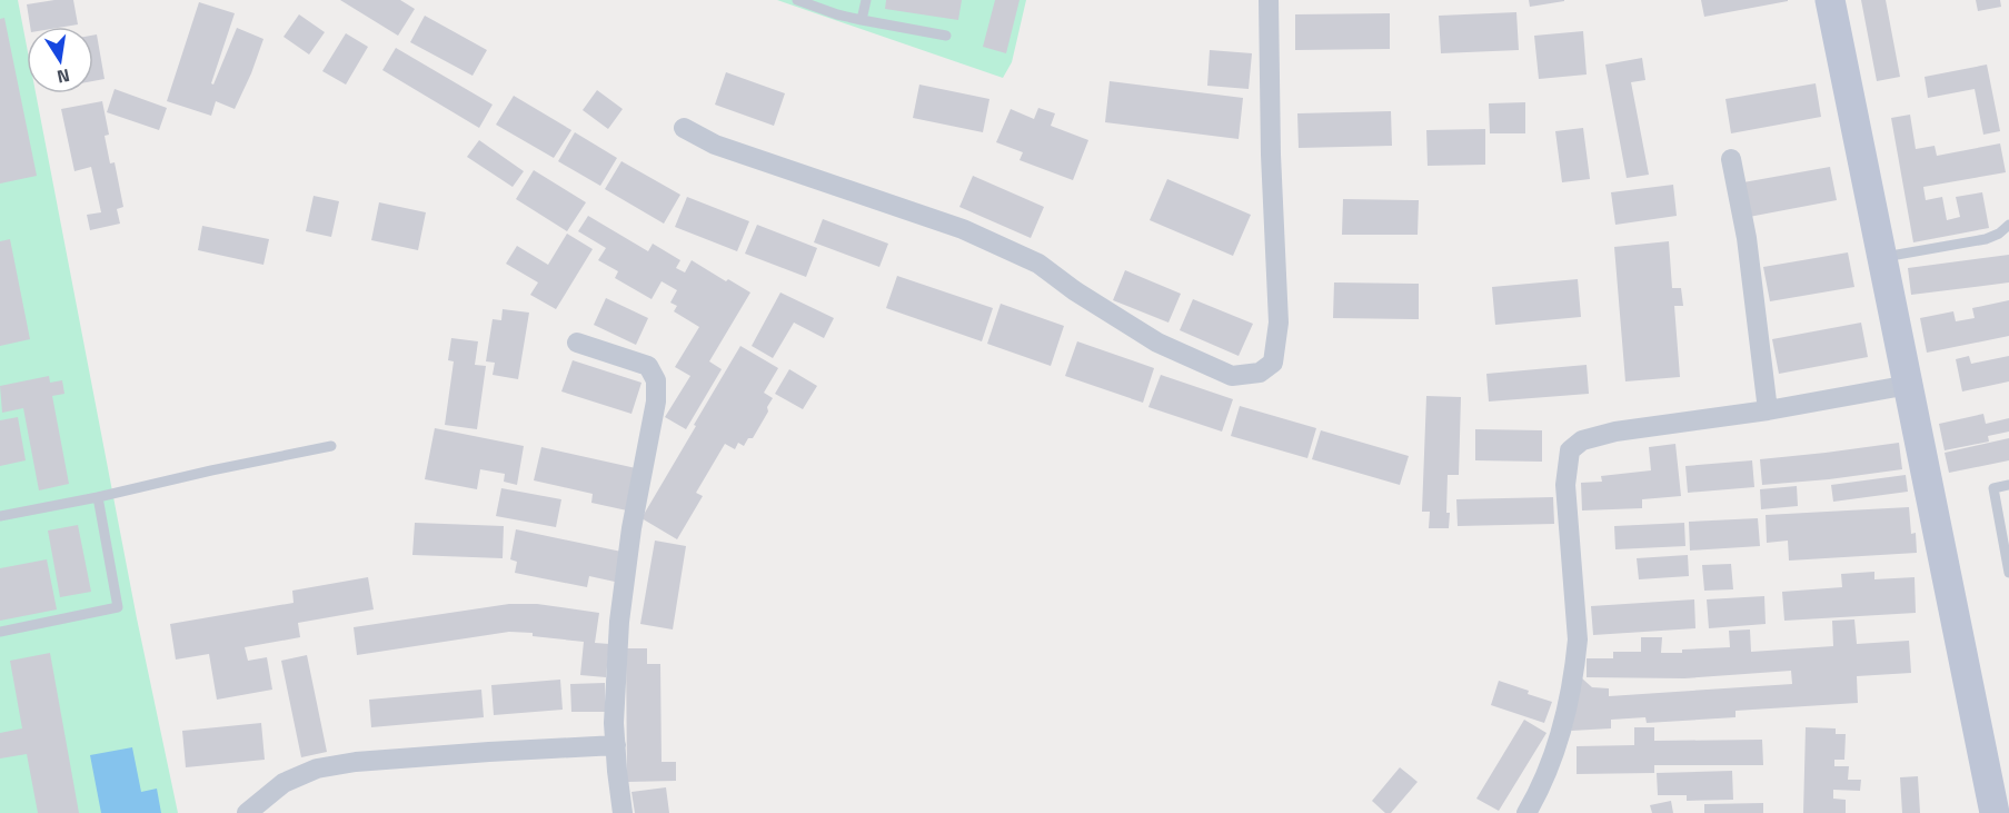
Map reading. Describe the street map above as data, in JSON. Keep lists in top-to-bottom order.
{
  "north": "bottom"
}
